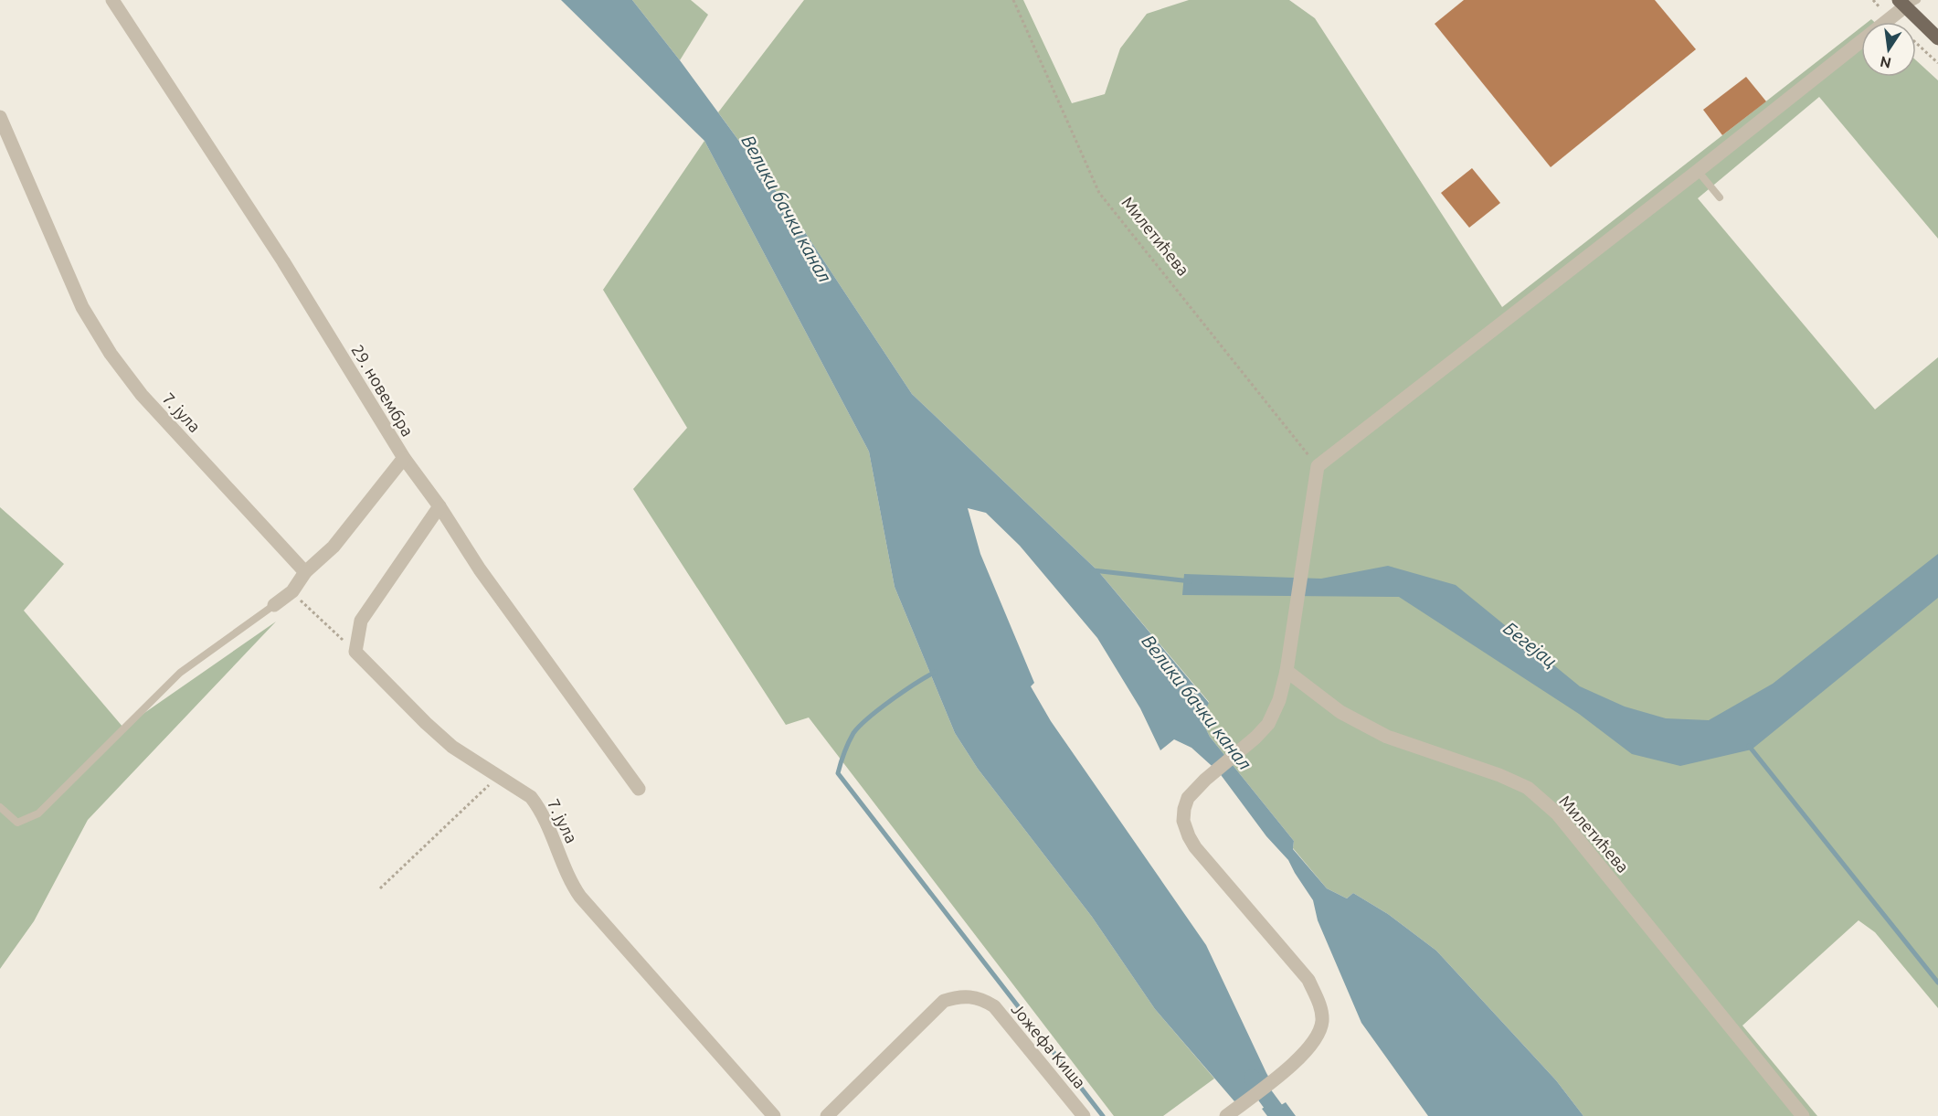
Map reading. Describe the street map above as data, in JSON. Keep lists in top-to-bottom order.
{
  "streets": {
    "street": [
      "Милетићева",
      "29. новембра",
      "7. јула",
      "Јожефа Киша"
    ]
  },
  "water": ["Велики бачки канал", "Бегејац"],
  "north": "bottom"
}
